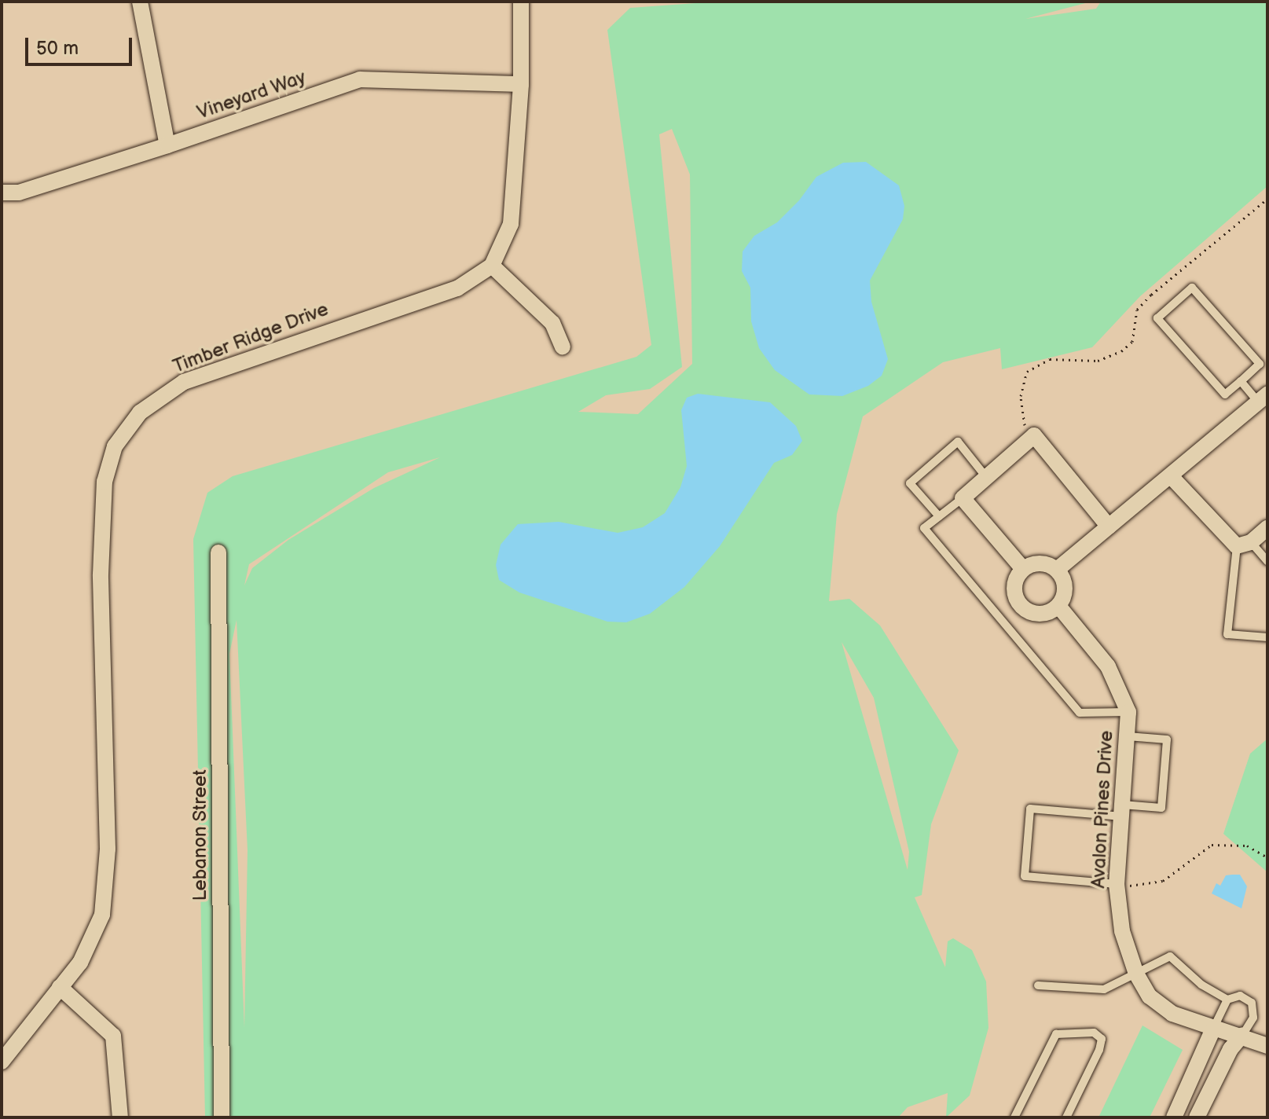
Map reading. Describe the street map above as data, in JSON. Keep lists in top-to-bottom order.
{
  "streets": {
    "street": [
      "Vineyard Way",
      "Timber Ridge Drive",
      "Avalon Pines Drive",
      "Lebanon Street"
    ]
  },
  "scale_bar": "50 m"
}
